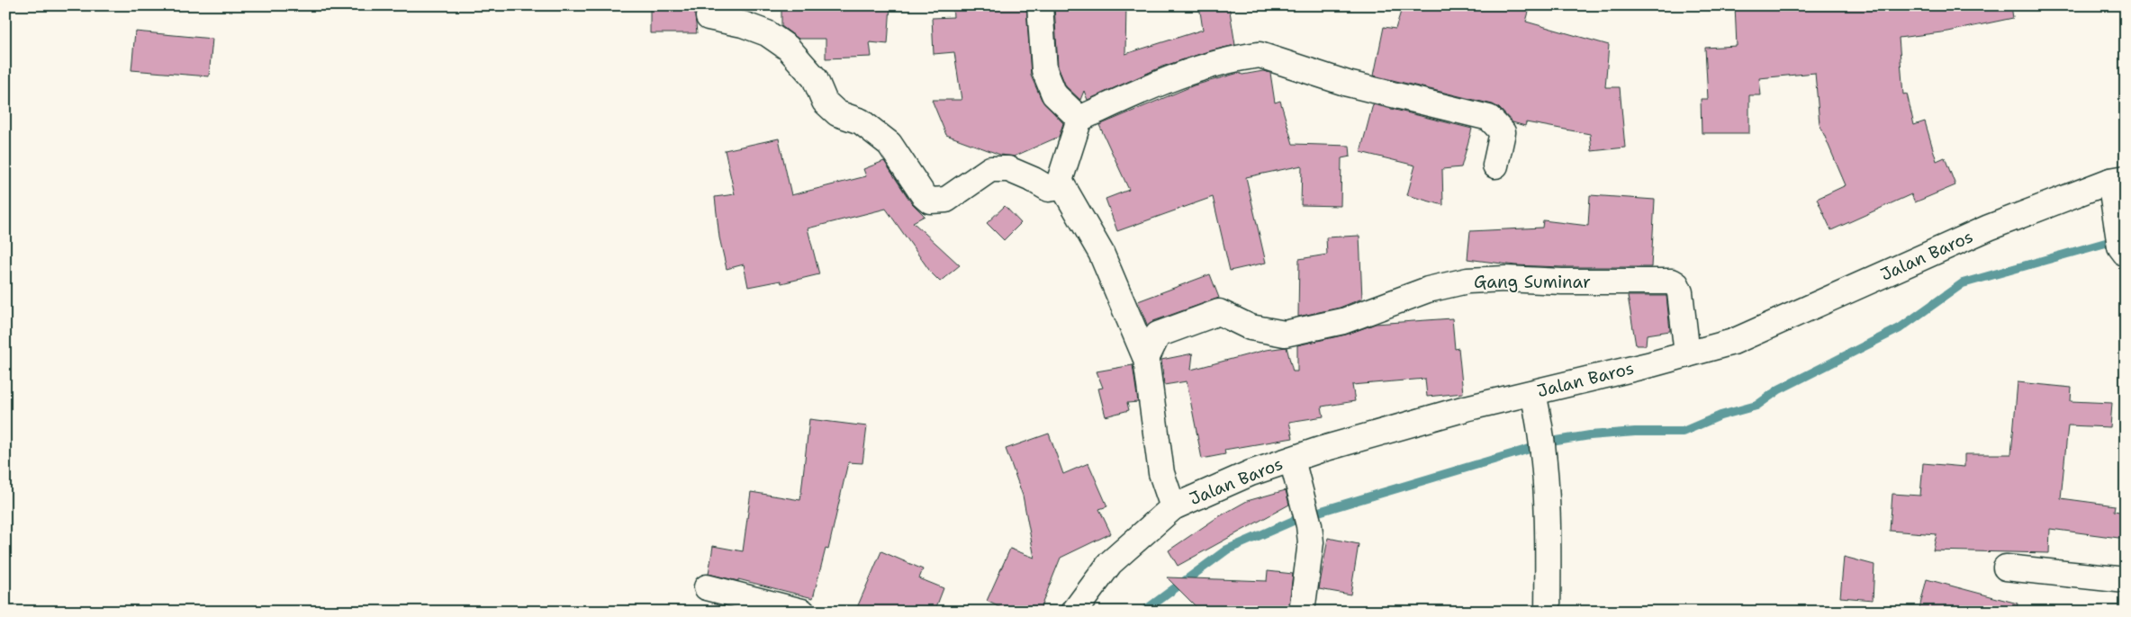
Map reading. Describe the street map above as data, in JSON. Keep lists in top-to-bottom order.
{
  "streets": {
    "street": ["Jalan Baros", "Gang Suminar"]
  },
  "crossings": [
    ["Jalan Baros", "Gang Suminar"]
  ]
}
